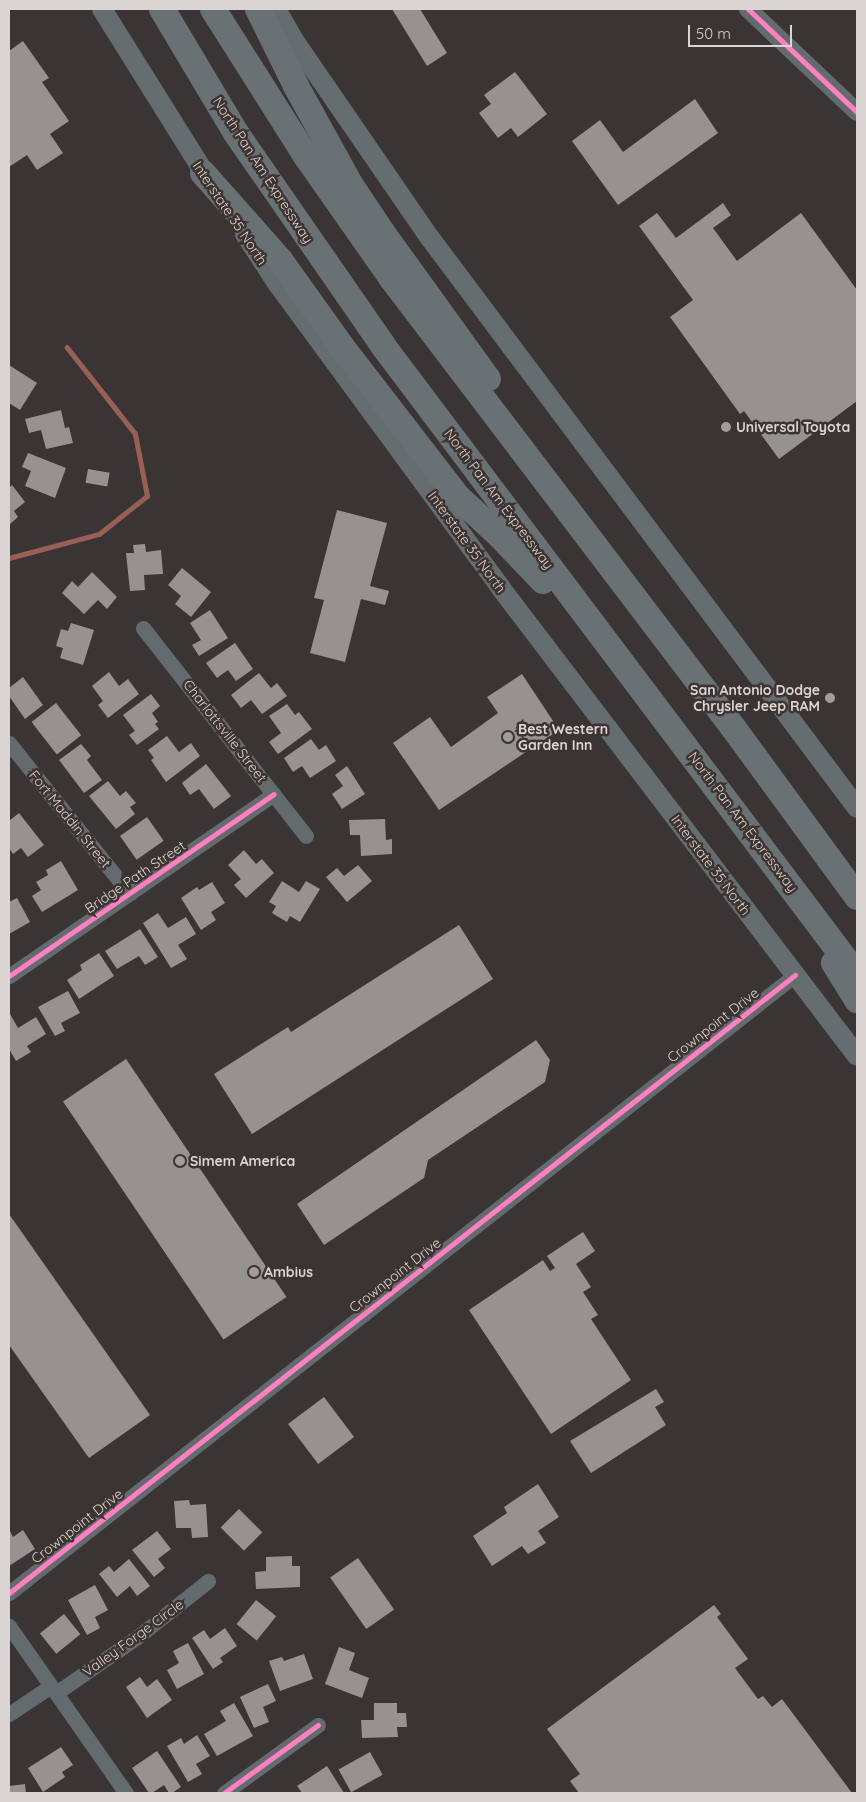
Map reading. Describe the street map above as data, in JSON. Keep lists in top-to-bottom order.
{
  "streets": {
    "highway": ["North Pan Am Expressway"],
    "main road": ["Interstate 35 North"],
    "street": [
      "Charlottsville Street",
      "Fort Maddin Street",
      "Bridge Path Street",
      "Crownpoint Drive",
      "Valley Forge Circle"
    ]
  },
  "crossings": [
    ["Interstate 35 North", "Crownpoint Drive"],
    ["Charlottsville Street", "Bridge Path Street"],
    ["Fort Maddin Street", "Bridge Path Street"]
  ],
  "places": [
    "Universal Toyota",
    "San Antonio Dodge Chrysler Jeep RAM",
    "Best Western Garden Inn",
    "Simem America",
    "Ambius"
  ],
  "scale_bar": "50 m"
}
